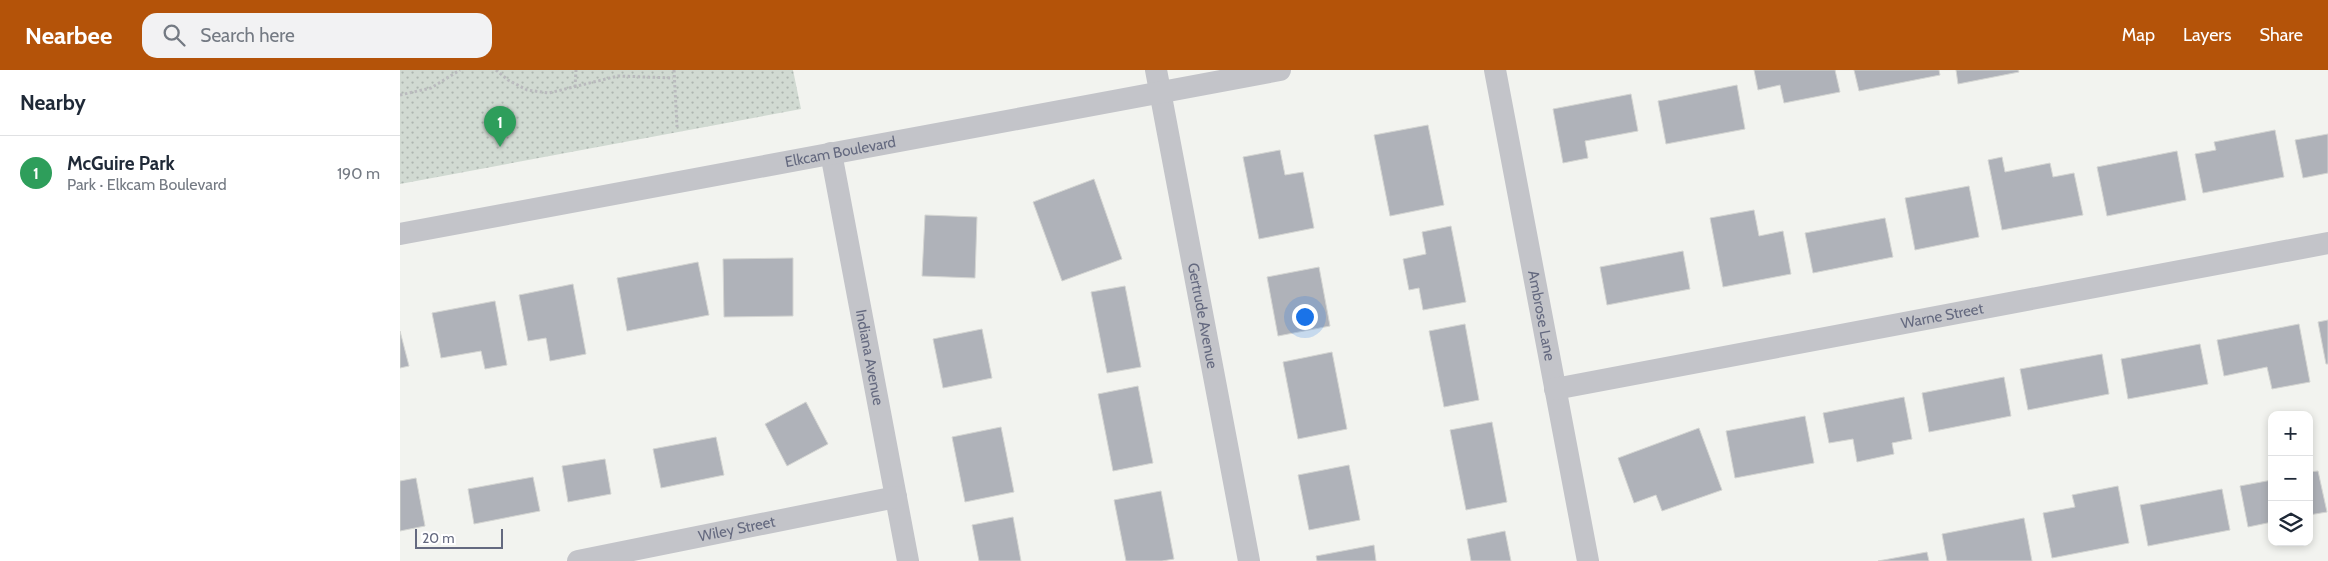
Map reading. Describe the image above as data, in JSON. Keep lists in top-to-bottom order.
{
  "streets": {
    "street": [
      "Elkcam Boulevard",
      "Gertrude Avenue",
      "Ambrose Lane",
      "Warne Street",
      "Indiana Avenue",
      "Wiley Street"
    ]
  },
  "crossings": [
    ["Elkcam Boulevard", "Gertrude Avenue"],
    ["Elkcam Boulevard", "Indiana Avenue"],
    ["Ambrose Lane", "Warne Street"],
    ["Indiana Avenue", "Wiley Street"]
  ],
  "scale_bar": "20 m",
  "page": {
    "header": "Nearbee",
    "search": "Search here",
    "nav": ["Map", "Layers", "Share"],
    "heading": "Nearby",
    "pins": "1",
    "list": [
      {
        "mark": "1",
        "name": "McGuire Park",
        "note": "Park · Elkcam Boulevard",
        "value": "190 m"
      }
    ],
    "map_buttons": ["+", "−"],
    "scale": "20 m"
  }
}
